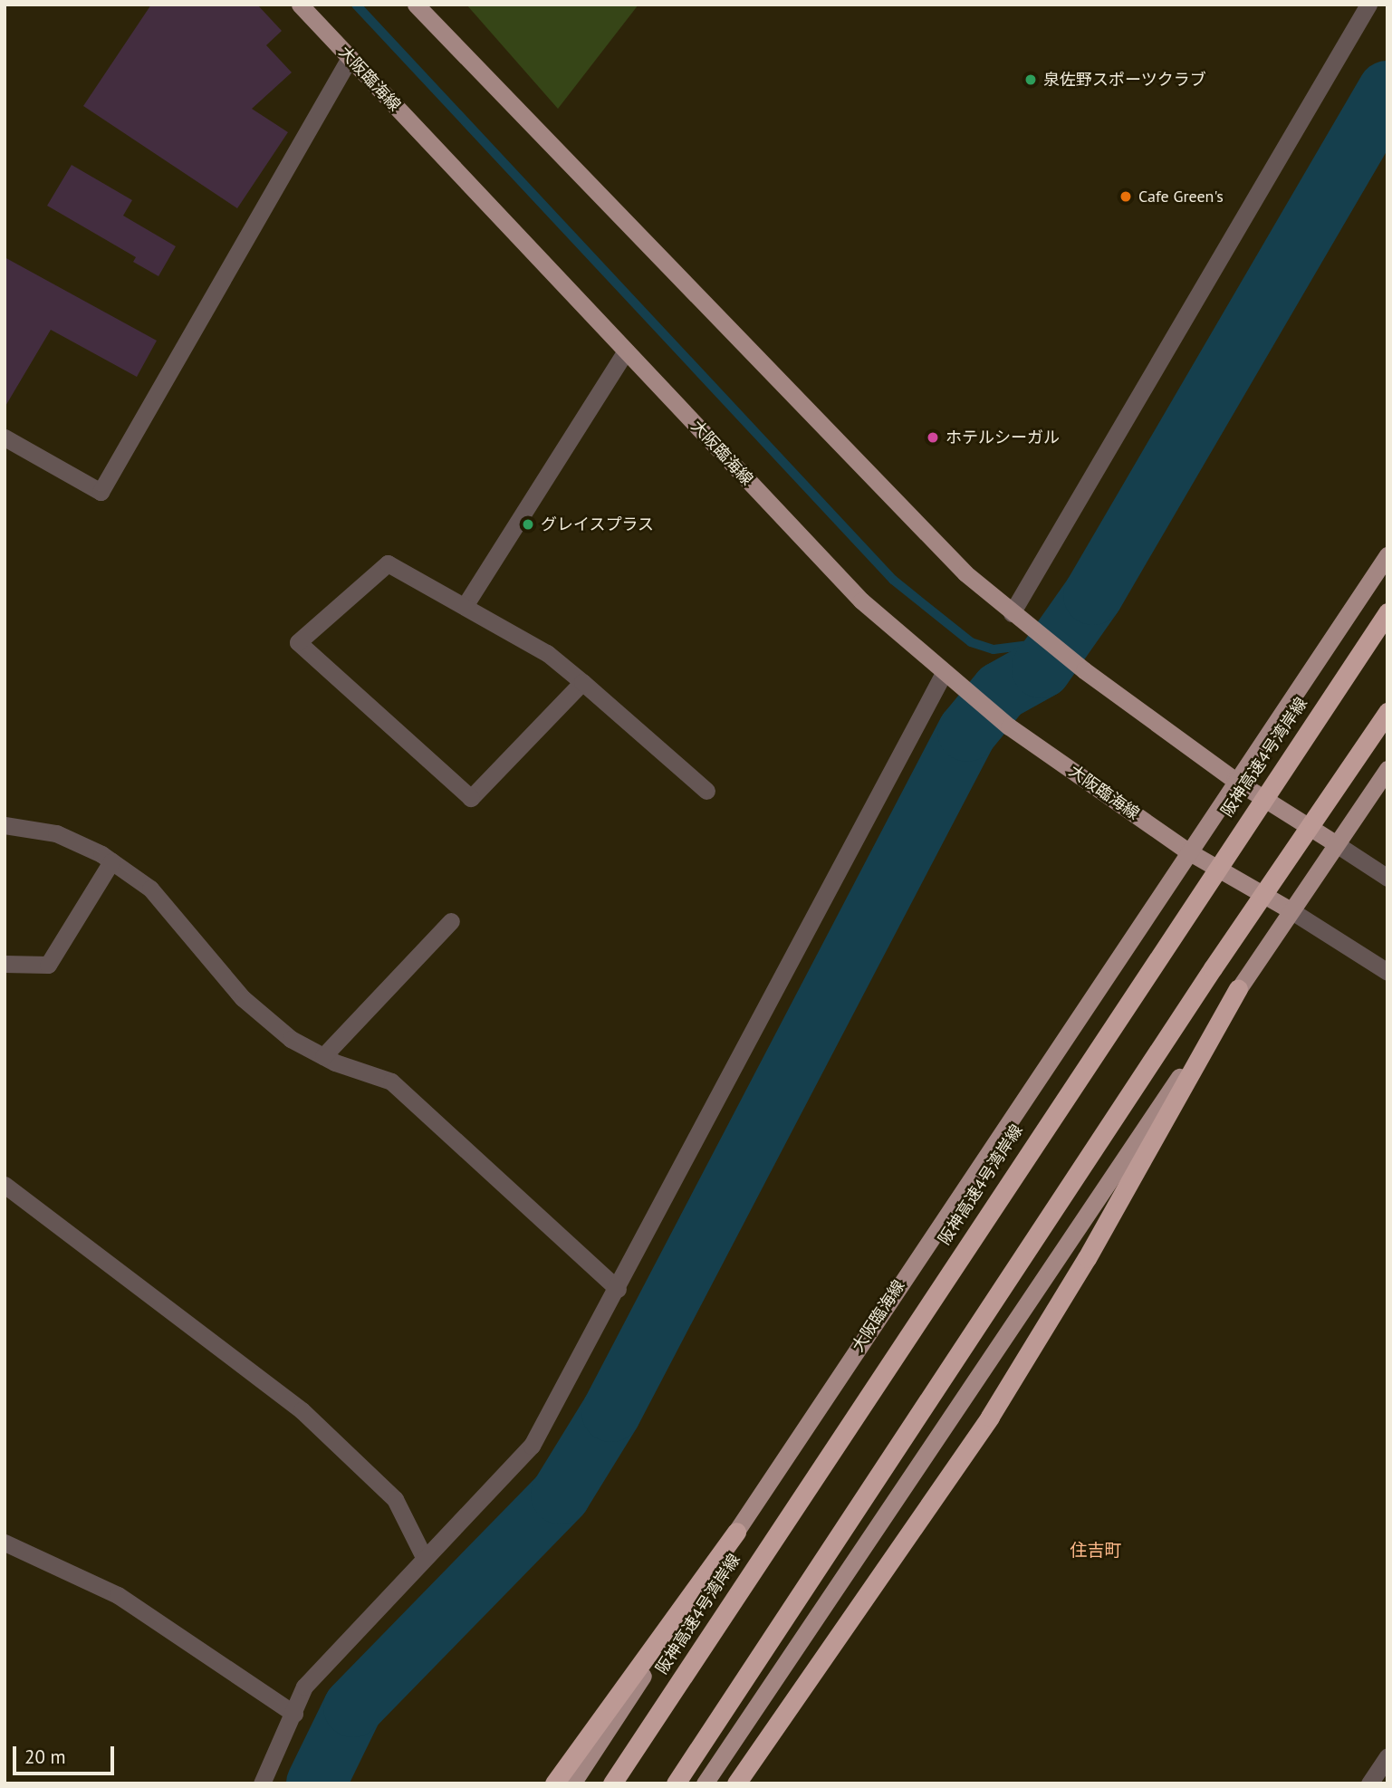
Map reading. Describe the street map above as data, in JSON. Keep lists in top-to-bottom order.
{
  "streets": {
    "highway": ["阪神高速4号湾岸線"],
    "main road": ["大阪臨海線"]
  },
  "districts": ["住吉町"],
  "places": [
    "泉佐野スポーツクラブ",
    "Cafe Green's",
    "ホテルシーガル",
    "グレイスプラス"
  ],
  "scale_bar": "20 m"
}
